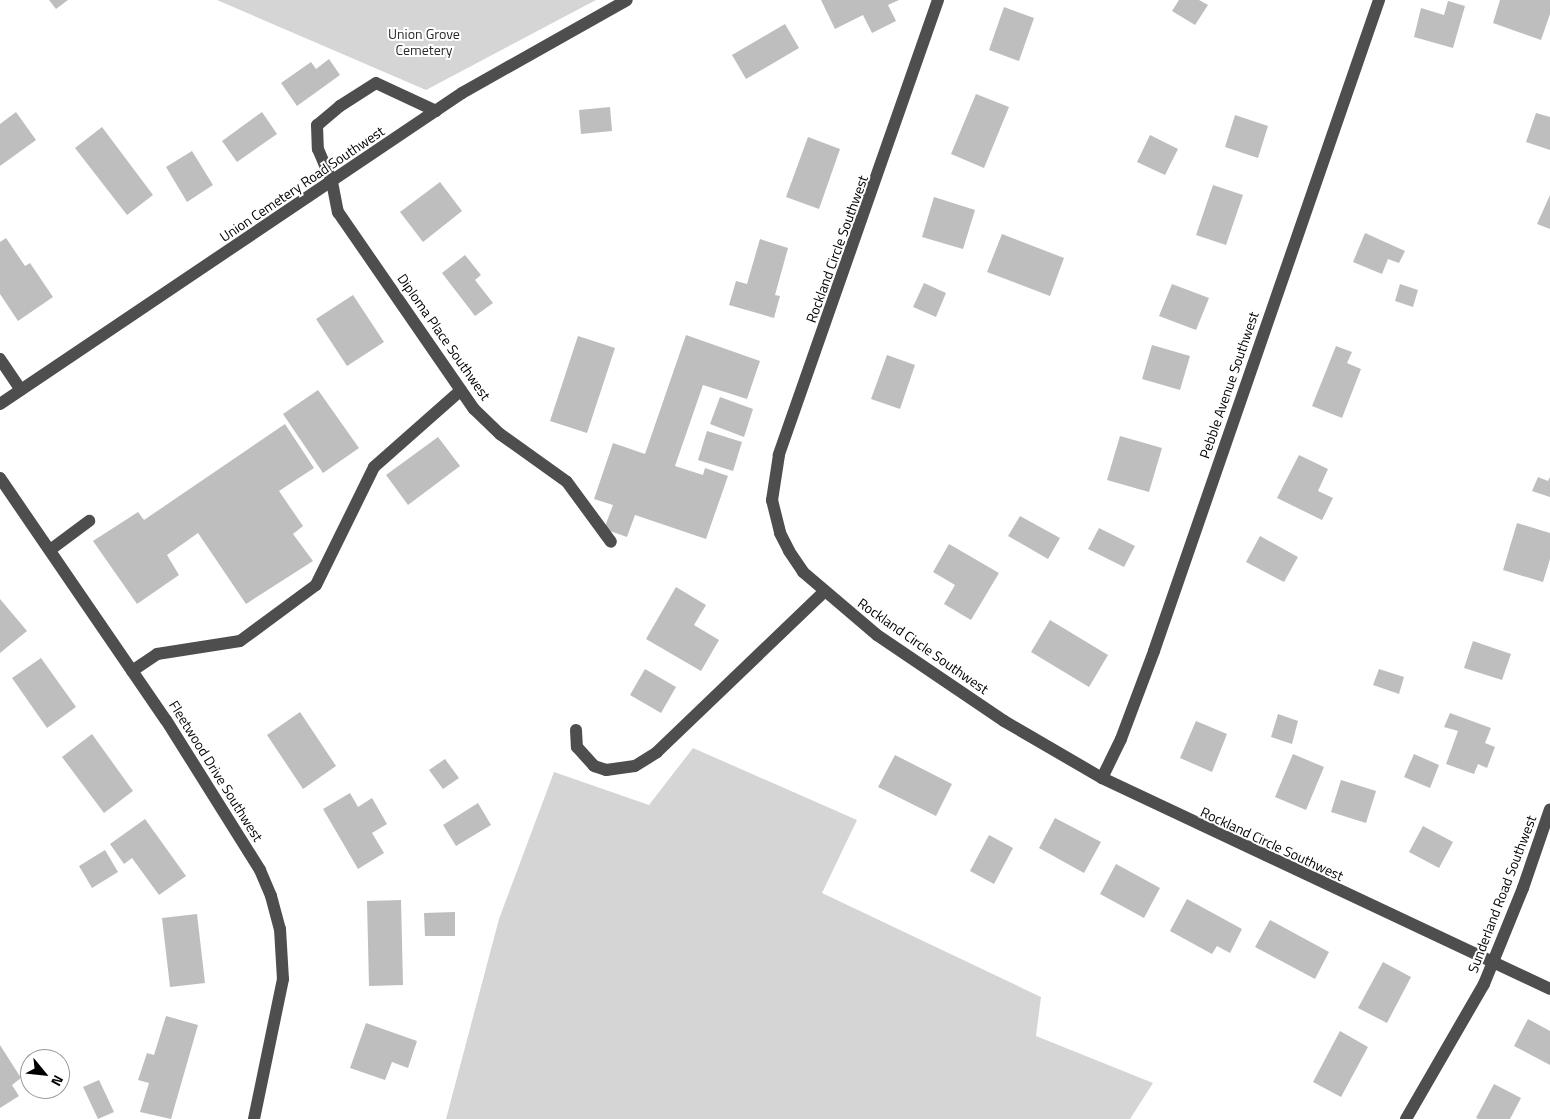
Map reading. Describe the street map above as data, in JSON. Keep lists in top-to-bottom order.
{
  "streets": {
    "street": [
      "Union Cemetery Road Southwest",
      "Rockland Circle Southwest",
      "Diploma Place Southwest",
      "Pebble Avenue Southwest",
      "Fleetwood Drive Southwest",
      "Sunderland Road Southwest"
    ]
  },
  "crossings": [
    ["Union Cemetery Road Southwest", "Diploma Place Southwest"],
    ["Rockland Circle Southwest", "Pebble Avenue Southwest"],
    ["Rockland Circle Southwest", "Sunderland Road Southwest"]
  ],
  "parks": ["Union Grove Cemetery"],
  "north": "bottom right"
}
